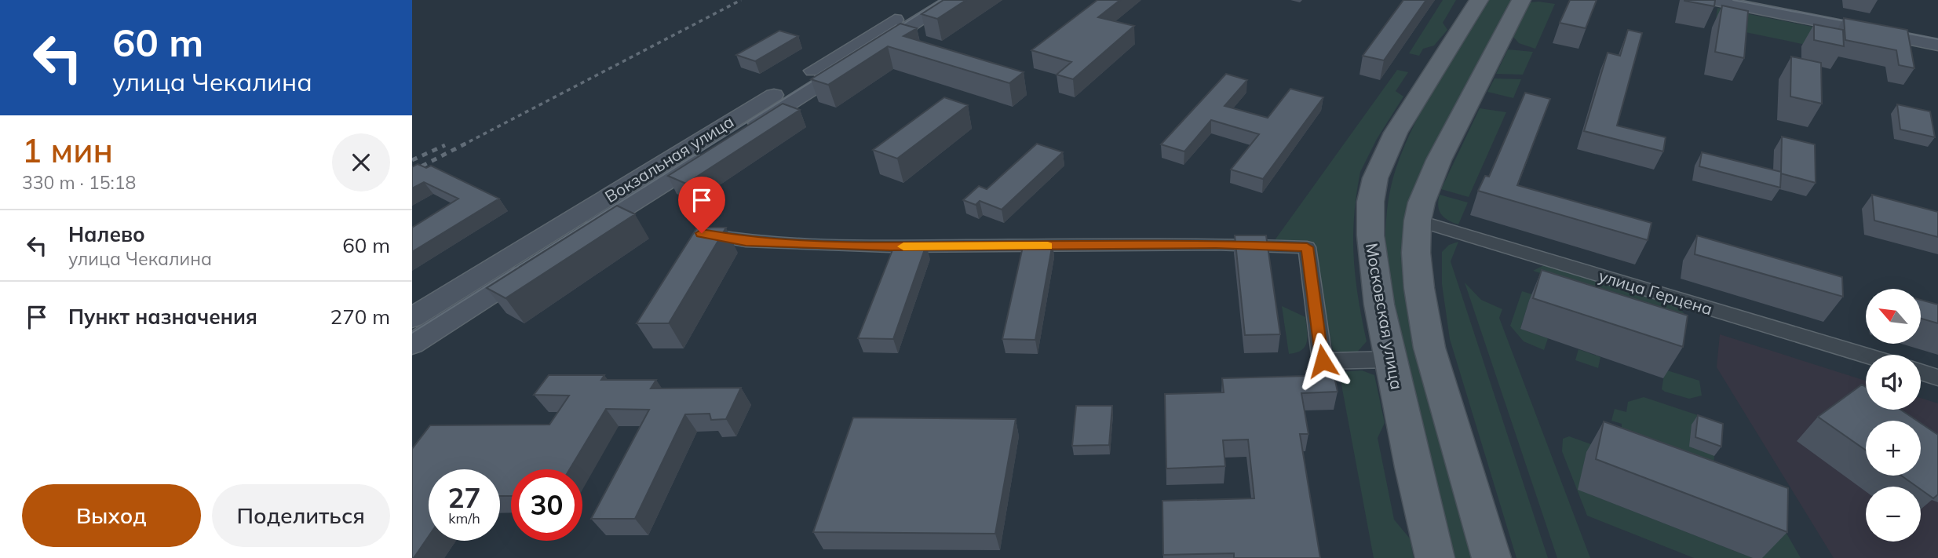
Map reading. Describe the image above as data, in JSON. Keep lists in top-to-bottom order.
{
  "streets": {
    "main road": ["Вокзальная улица", "Московская улица"],
    "street": ["улица Герцена"]
  },
  "north": "top left",
  "page": {
    "turn": ["60 m", "улица Чекалина"],
    "heading": ["1 мин", "330 m · 15:18"],
    "list": [
      {
        "name": "Налево",
        "note": "улица Чекалина",
        "value": "60 m"
      },
      {
        "name": "Пункт назначения",
        "value": "270 m"
      }
    ],
    "map_buttons": ["+", "−"],
    "speed": "27 km/h",
    "limit": "30",
    "buttons": ["Выход", "Поделиться"]
  }
}
